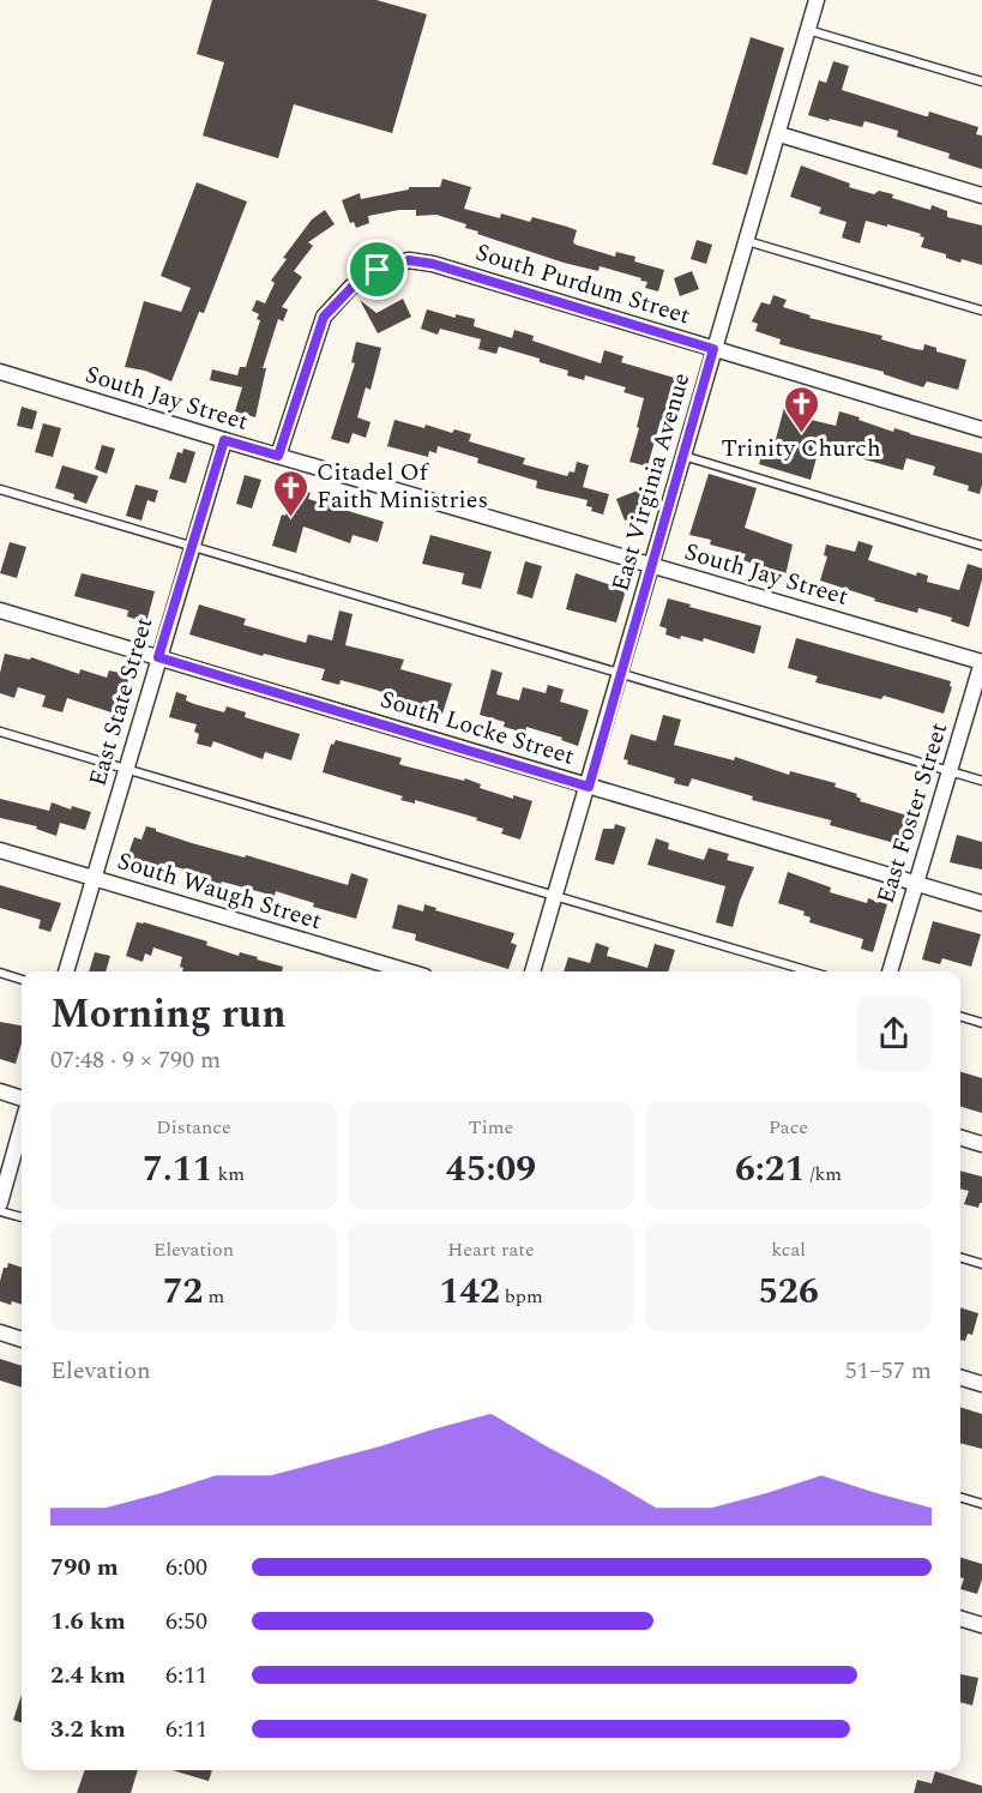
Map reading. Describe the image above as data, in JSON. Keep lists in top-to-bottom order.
{
  "streets": {
    "street": [
      "South Purdum Street",
      "South Jay Street",
      "East Virginia Avenue",
      "East State Street",
      "South Locke Street",
      "East Foster Street",
      "South Waugh Street"
    ]
  },
  "crossings": [
    ["South Purdum Street", "South Jay Street"],
    ["South Purdum Street", "East Virginia Avenue"],
    ["South Jay Street", "East Virginia Avenue"],
    ["South Jay Street", "East State Street"],
    ["South Jay Street", "East Foster Street"],
    ["East Virginia Avenue", "South Locke Street"],
    ["East State Street", "South Locke Street"],
    ["East State Street", "South Waugh Street"],
    ["South Locke Street", "East Foster Street"]
  ],
  "places": {
    "church": ["Trinity Church", "Citadel Of Faith Ministries"]
  },
  "page": {
    "heading": ["Morning run", "07:48 · 9 × 790 m"],
    "stats": [
      ["Distance", "7.11 km"],
      ["Time", "45:09"],
      ["Pace", "6:21 /km"],
      ["Elevation", "72 m"],
      ["Heart rate", "142 bpm"],
      ["kcal", "526"]
    ],
    "chart": ["Elevation", "51–57 m"],
    "list": [
      {
        "name": "790 m",
        "note": "6:00"
      },
      {
        "name": "1.6 km",
        "note": "6:50"
      },
      {
        "name": "2.4 km",
        "note": "6:11"
      },
      {
        "name": "3.2 km",
        "note": "6:11"
      }
    ]
  }
}
